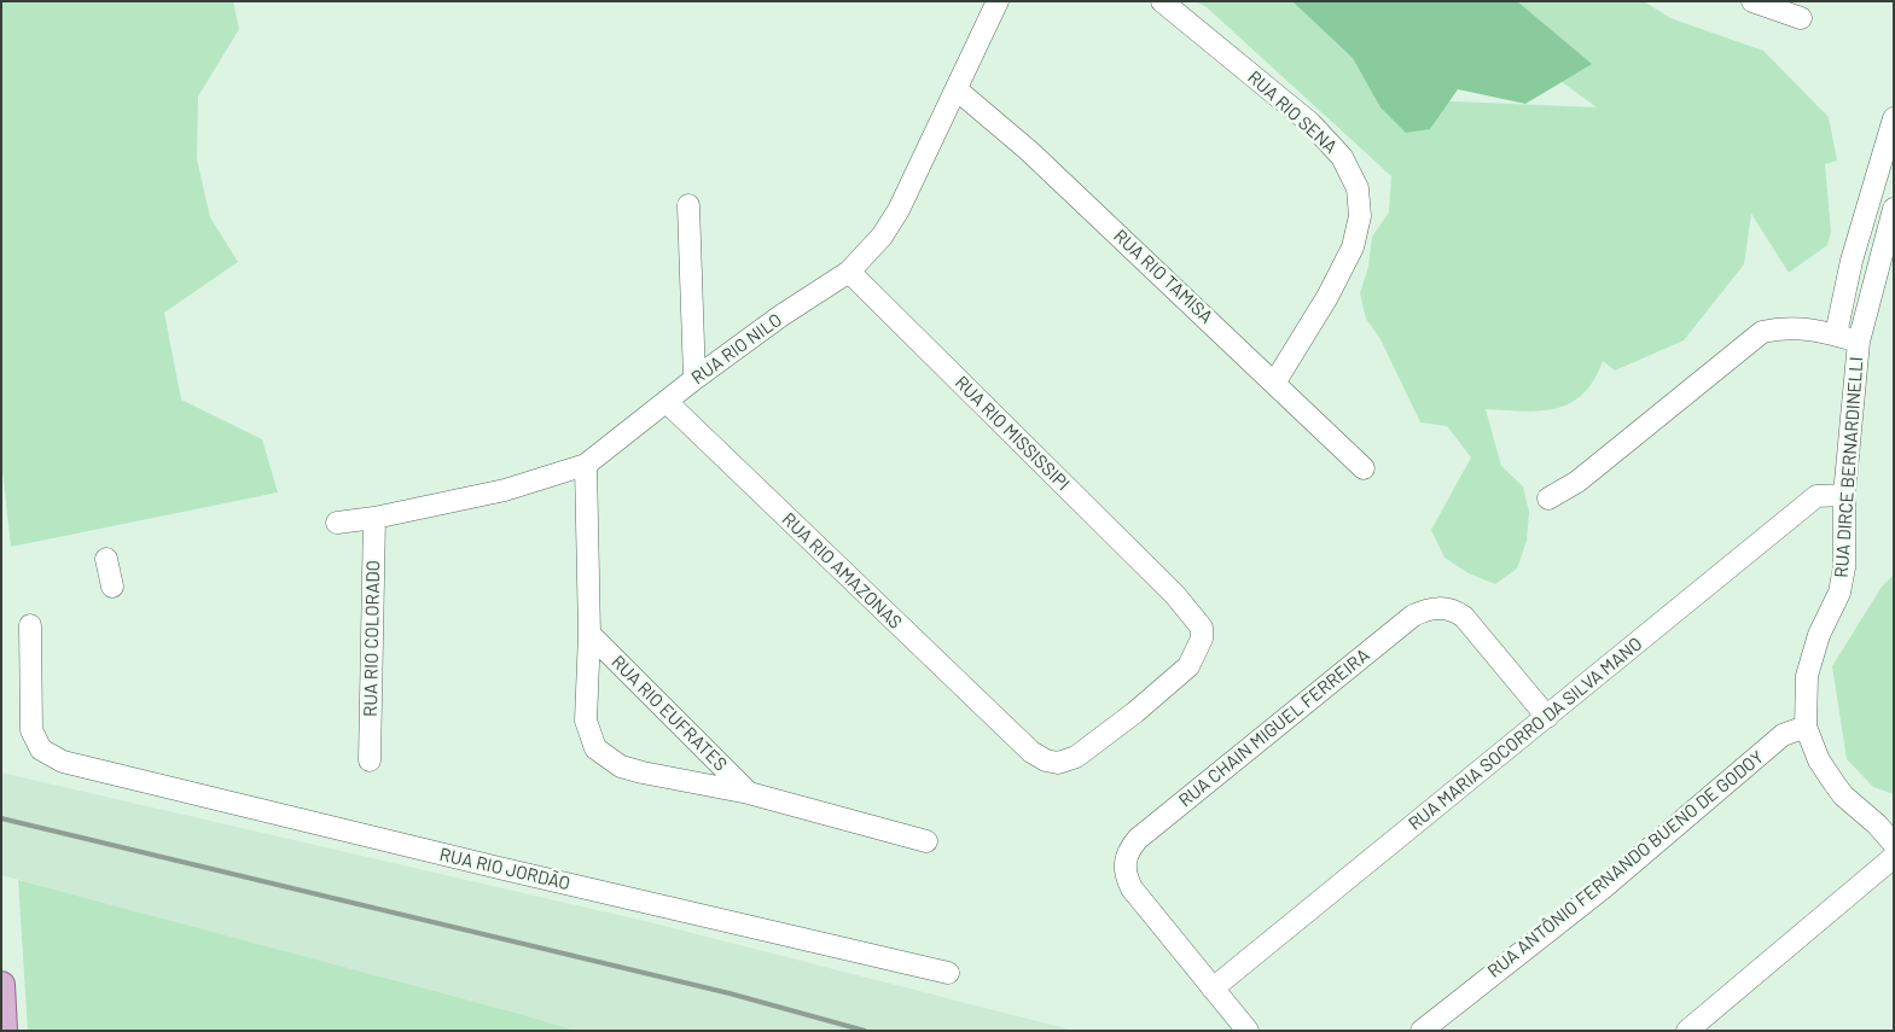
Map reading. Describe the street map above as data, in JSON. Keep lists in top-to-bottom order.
{
  "streets": {
    "street": [
      "RUA RIO SENA",
      "RUA RIO TAMISA",
      "RUA RIO NILO",
      "RUA RIO MISSISSIPI",
      "RUA DIRCE BERNARDINELLI",
      "RUA RIO AMAZONAS",
      "RUA RIO COLORADO",
      "RUA RIO EUFRATES",
      "RUA CHAIN MIGUEL FERREIRA",
      "RUA MARIA SOCORRO DA SILVA MANO",
      "RUA ANTÔNIO FERNANDO BUENO DE GODOY",
      "RUA RIO JORDÃO"
    ]
  },
  "crossings": [
    ["RUA RIO SENA", "RUA RIO TAMISA"],
    ["RUA RIO TAMISA", "RUA RIO NILO"],
    ["RUA RIO NILO", "RUA RIO MISSISSIPI"],
    ["RUA RIO NILO", "RUA RIO AMAZONAS"],
    ["RUA RIO NILO", "RUA RIO COLORADO"],
    ["RUA RIO NILO", "RUA RIO EUFRATES"],
    ["RUA RIO MISSISSIPI", "RUA RIO AMAZONAS"],
    ["RUA DIRCE BERNARDINELLI", "RUA MARIA SOCORRO DA SILVA MANO"],
    ["RUA DIRCE BERNARDINELLI", "RUA ANTÔNIO FERNANDO BUENO DE GODOY"],
    ["RUA CHAIN MIGUEL FERREIRA", "RUA MARIA SOCORRO DA SILVA MANO"]
  ]
}
